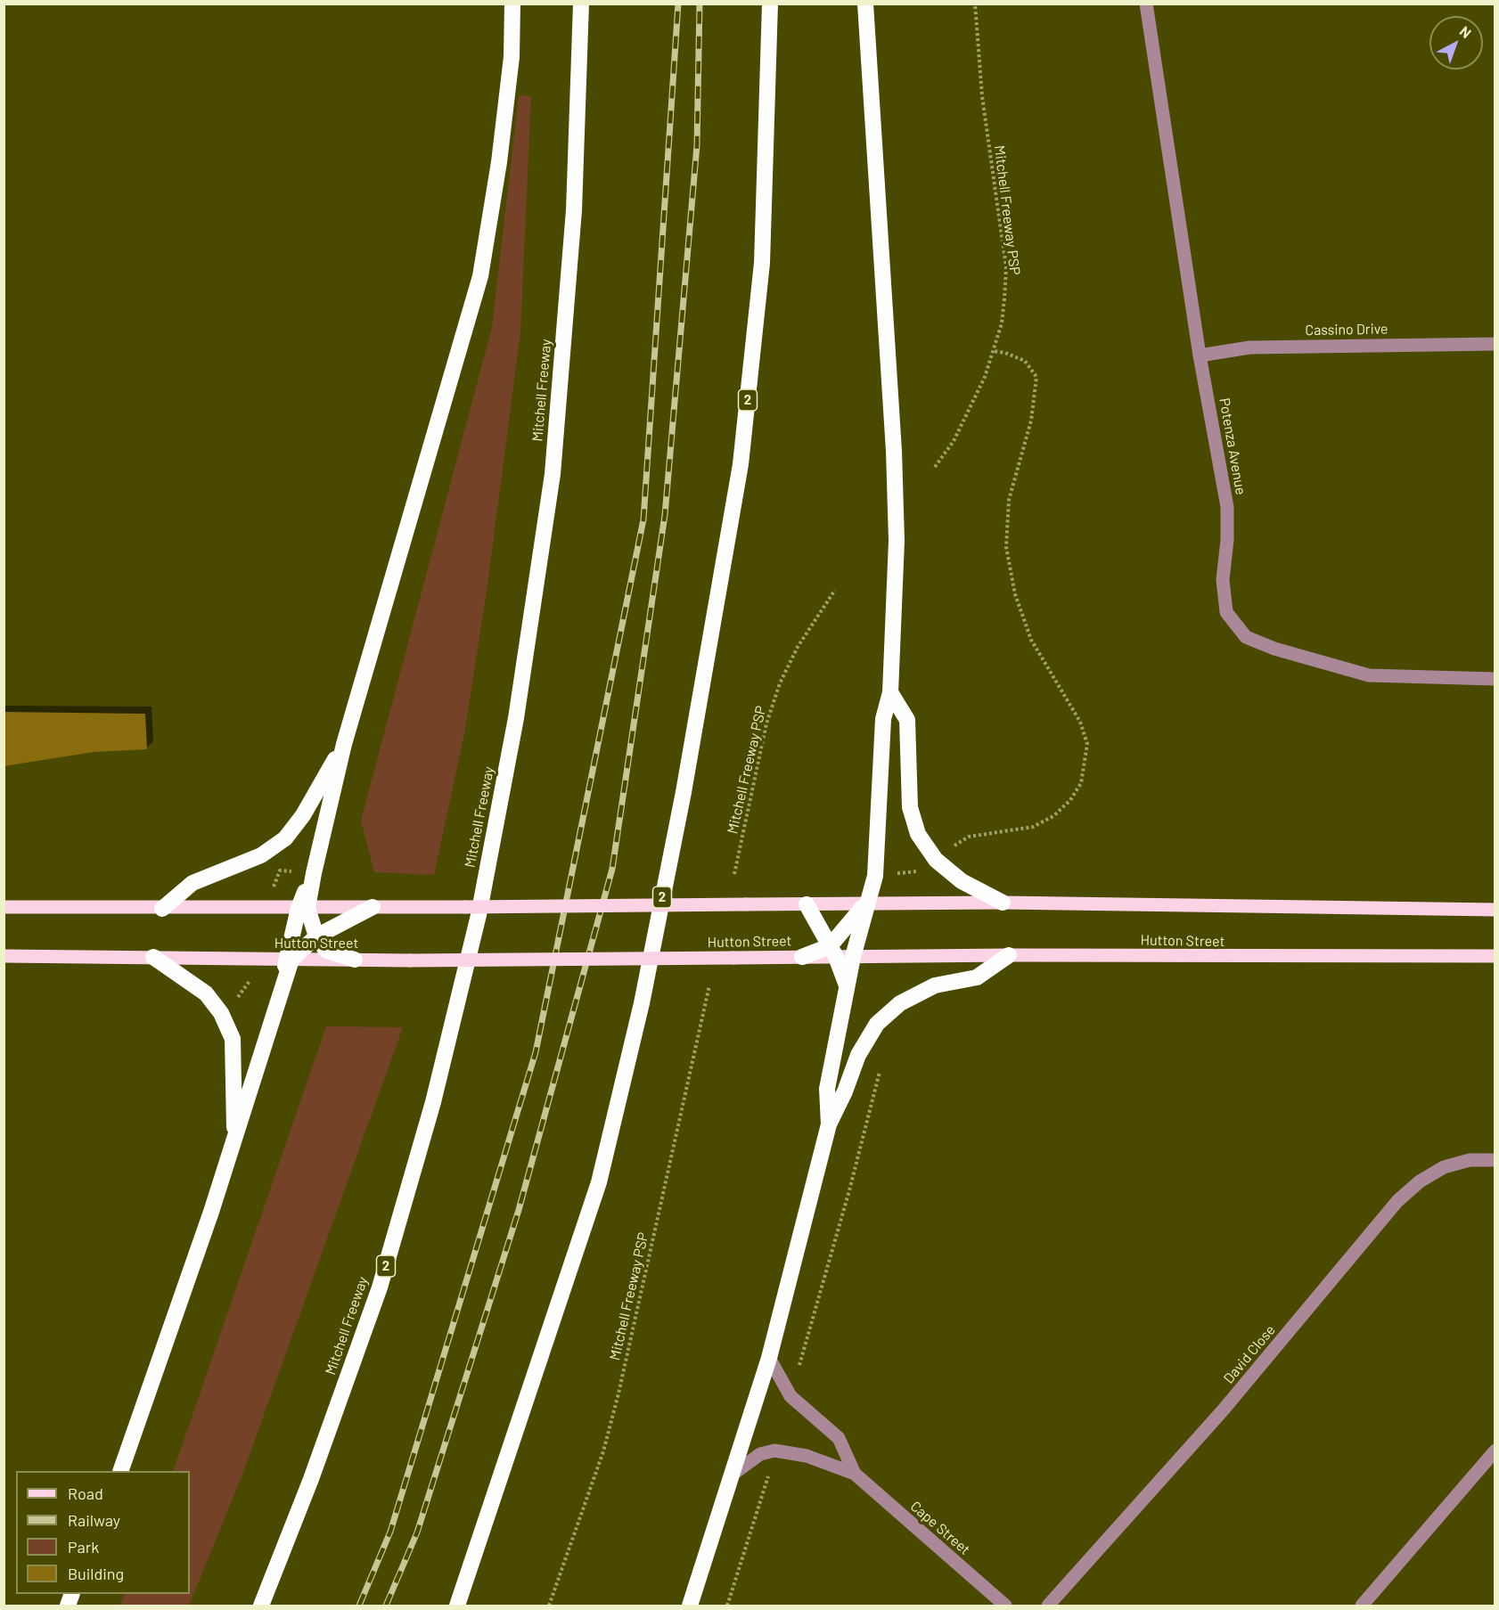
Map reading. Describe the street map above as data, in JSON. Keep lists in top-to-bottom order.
{
  "streets": {
    "highway": ["Mitchell Freeway", "2"],
    "main road": ["Hutton Street"],
    "street": [
      "Cassino Drive",
      "Potenza Avenue",
      "David Close",
      "Cape Street"
    ],
    "path": ["Mitchell Freeway PSP"]
  },
  "crossings": [
    ["Cassino Drive", "Potenza Avenue"]
  ],
  "legend": [
    "Road",
    "Railway",
    "Park",
    "Building"
  ],
  "north": "top right"
}
